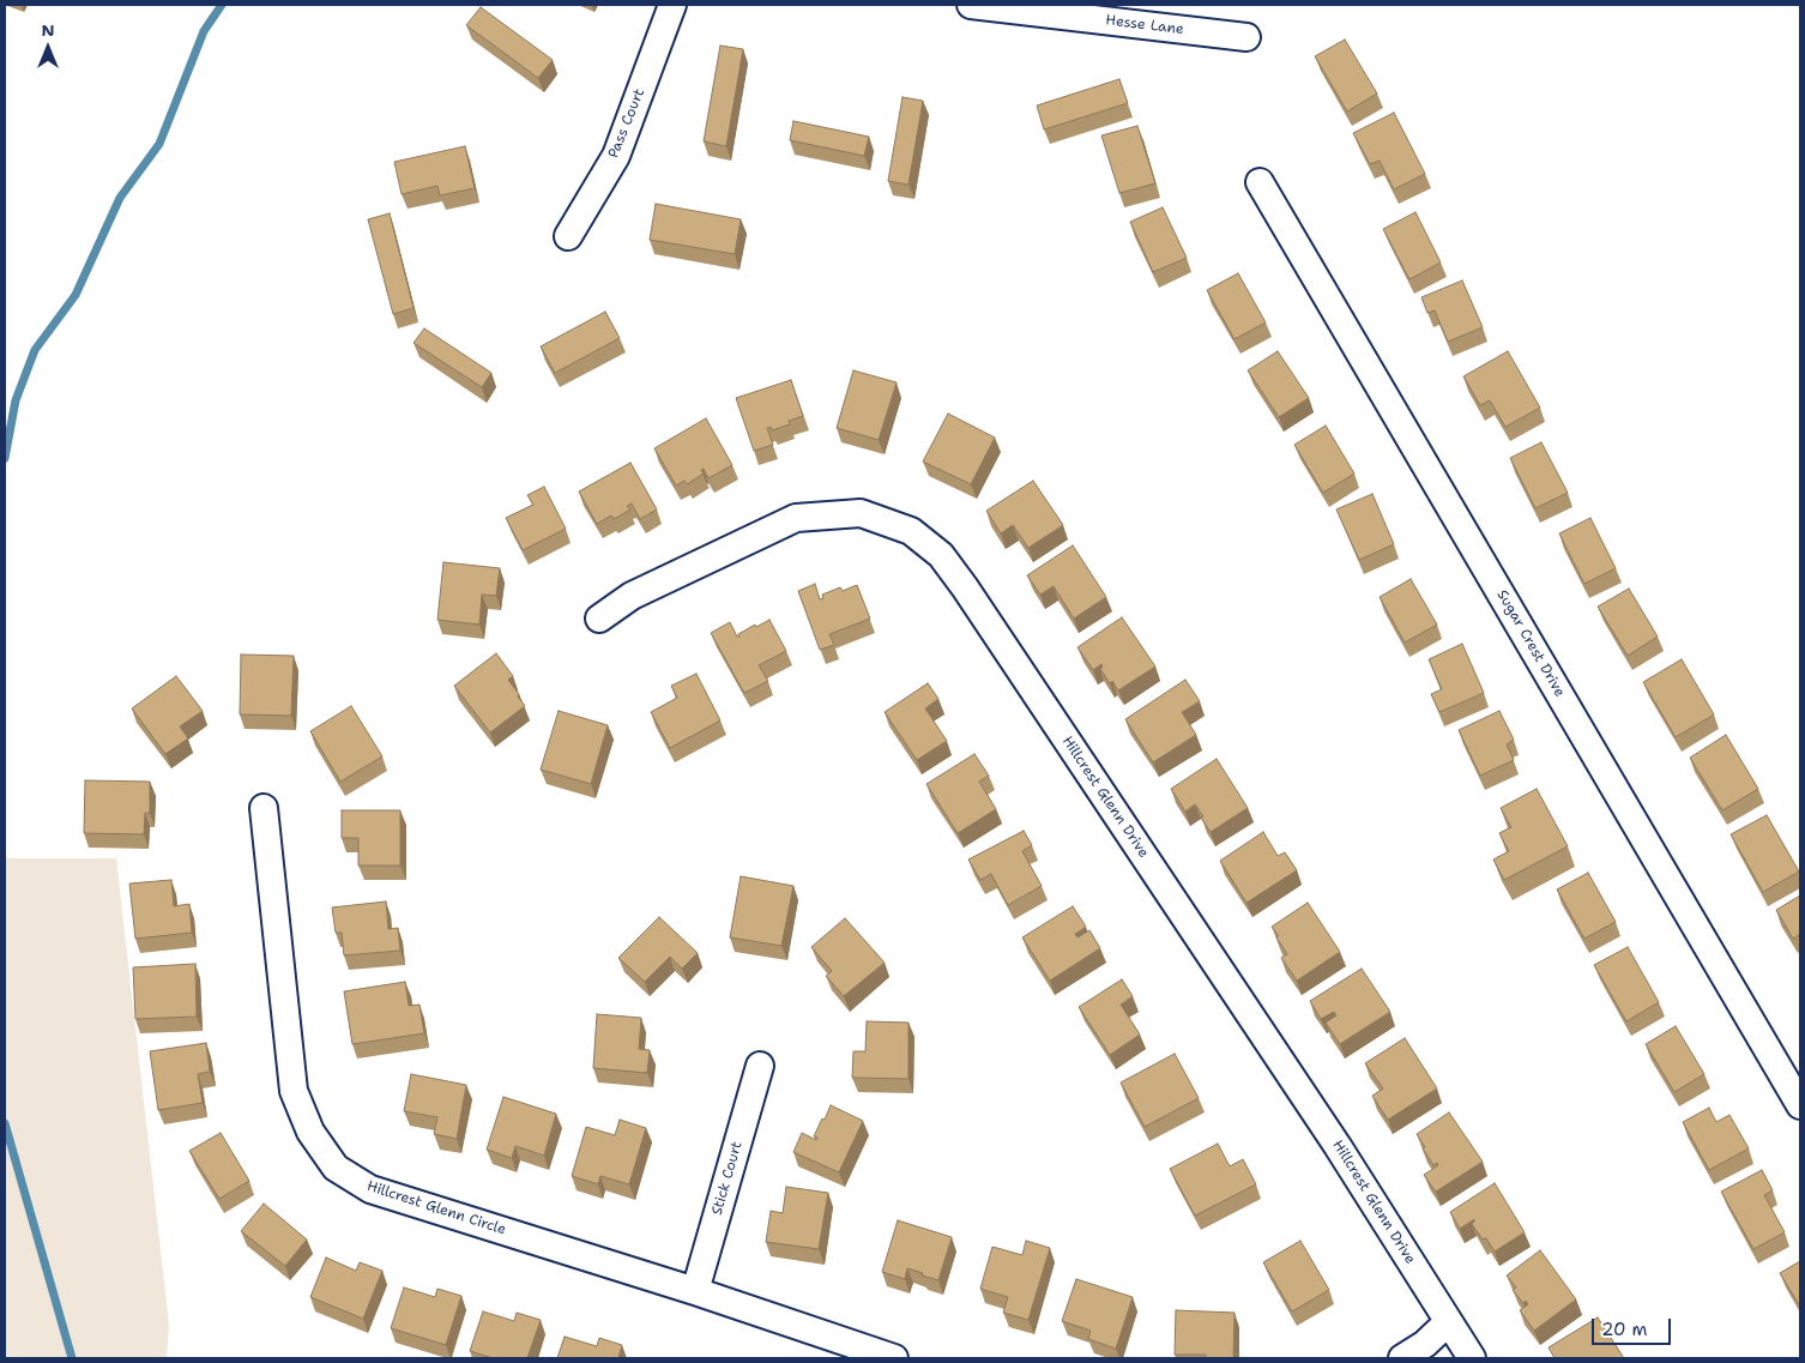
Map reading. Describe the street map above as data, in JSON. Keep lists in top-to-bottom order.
{
  "streets": {
    "street": [
      "Hesse Lane",
      "Pass Court",
      "Sugar Crest Drive",
      "Hillcrest Glenn Drive",
      "Stick Court",
      "Hillcrest Glenn Circle"
    ]
  },
  "crossings": [
    ["Stick Court", "Hillcrest Glenn Circle"]
  ],
  "scale_bar": "20 m",
  "north": "top"
}
